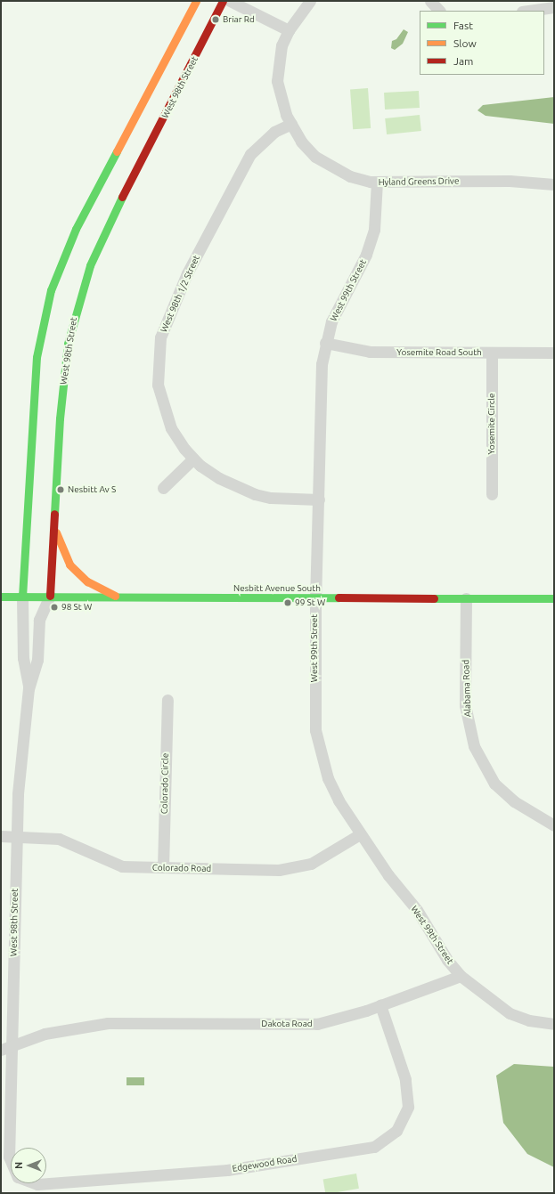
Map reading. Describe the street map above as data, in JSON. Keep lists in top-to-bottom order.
{
  "streets": {
    "street": [
      "West 98th Street",
      "Hyland Greens Drive",
      "West 99th Street",
      "West 98th 1/2 Street",
      "Yosemite Road South",
      "Yosemite Circle",
      "Nesbitt Avenue South",
      "Alabama Road",
      "Colorado Circle",
      "Colorado Road",
      "Dakota Road",
      "Edgewood Road"
    ]
  },
  "crossings": [
    ["West 98th Street", "Nesbitt Avenue South"],
    ["West 98th Street", "Colorado Road"],
    ["West 98th Street", "Dakota Road"],
    ["West 98th Street", "Edgewood Road"],
    ["Hyland Greens Drive", "West 99th Street"],
    ["Hyland Greens Drive", "West 98th 1/2 Street"],
    ["West 99th Street", "West 98th 1/2 Street"],
    ["West 99th Street", "Yosemite Road South"],
    ["West 99th Street", "Nesbitt Avenue South"],
    ["West 99th Street", "Colorado Road"],
    ["West 99th Street", "Dakota Road"],
    ["Yosemite Road South", "Yosemite Circle"],
    ["Nesbitt Avenue South", "Alabama Road"],
    ["Colorado Circle", "Colorado Road"],
    ["Dakota Road", "Edgewood Road"]
  ],
  "places": [
    "Briar Rd",
    "Nesbitt Av S",
    "99 St W",
    "98 St W"
  ],
  "legend": ["Fast", "Slow", "Jam"],
  "north": "left"
}
